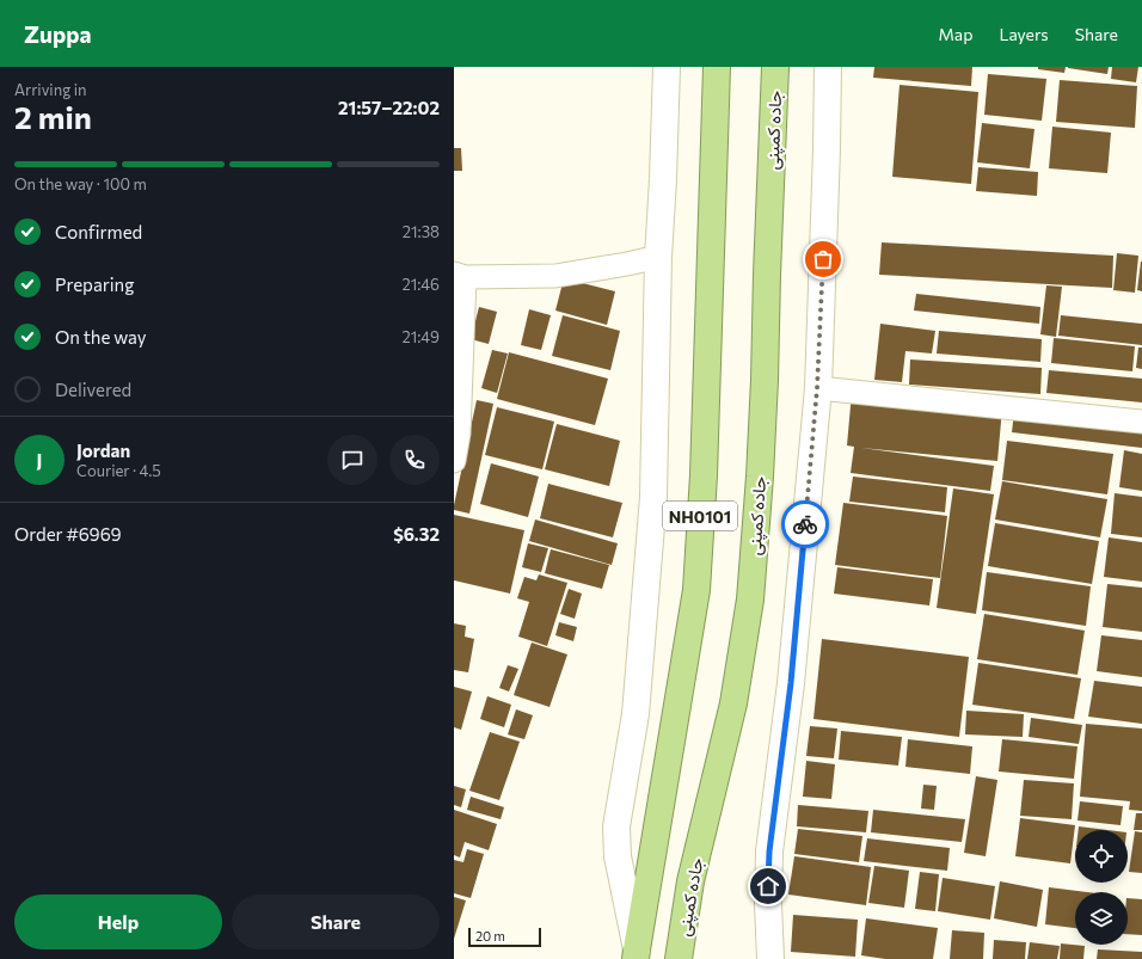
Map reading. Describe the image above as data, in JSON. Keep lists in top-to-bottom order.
{
  "streets": {
    "highway": ["جاده کمپنی", "NH0101"]
  },
  "scale_bar": "20 m",
  "page": {
    "header": "Zuppa",
    "nav": ["Map", "Layers", "Share"],
    "heading": ["2 min", "Arriving in", "21:57–22:02"],
    "panel": [
      "Jordan",
      "Courier · 4.5",
      "Order #6969",
      "$6.32"
    ],
    "bar": "On the way · 100 m",
    "list": [
      ["Confirmed", "21:38"],
      ["Preparing", "21:46"],
      ["On the way", "21:49"],
      "Delivered"
    ],
    "round": "J",
    "buttons": ["Help", "Share"],
    "scale": "20 m"
  }
}
